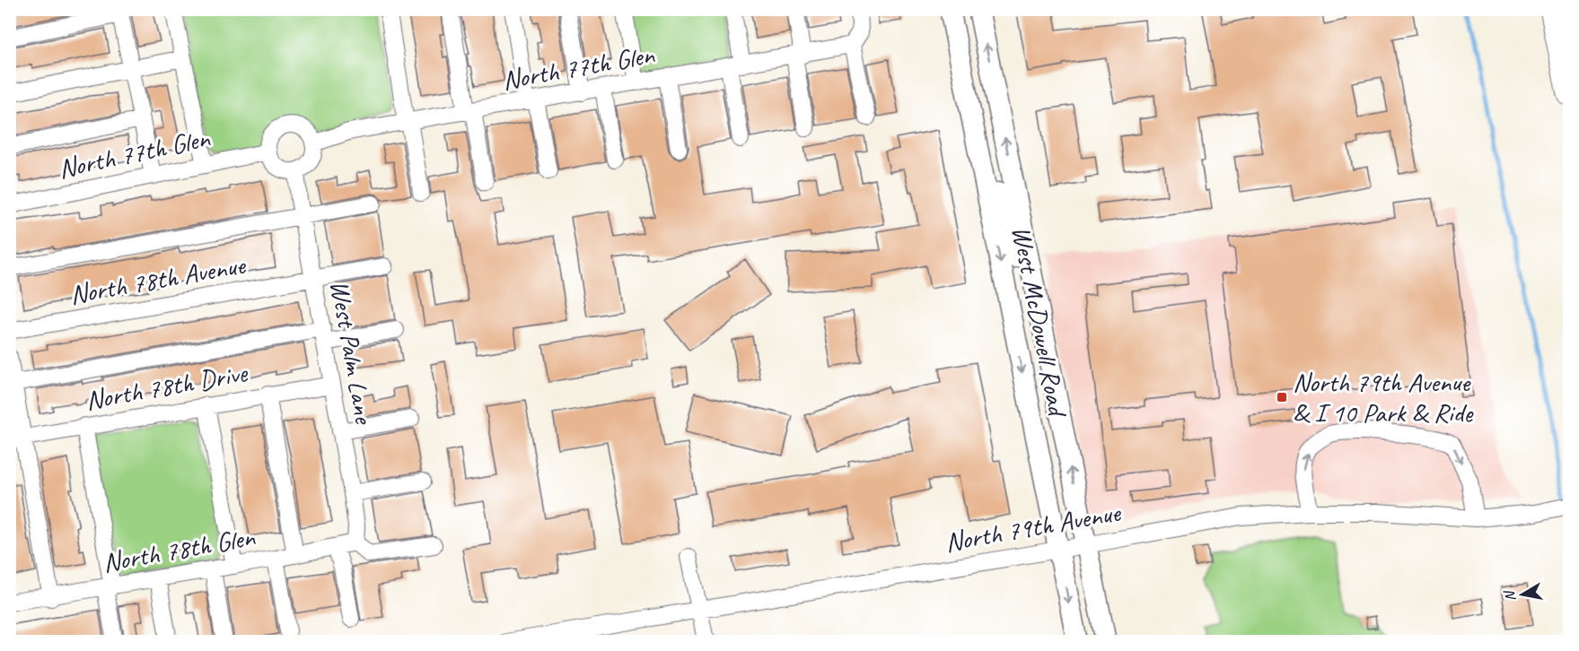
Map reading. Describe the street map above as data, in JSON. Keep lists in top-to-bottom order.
{
  "streets": {
    "main road": ["West McDowell Road"],
    "street": [
      "North 77th Glen",
      "North 78th Avenue",
      "West Palm Lane",
      "North 78th Drive",
      "North 79th Avenue",
      "North 78th Glen"
    ]
  },
  "crossings": [
    ["North 77th Glen", "West Palm Lane"],
    ["North 78th Avenue", "West Palm Lane"],
    ["West McDowell Road", "North 79th Avenue"],
    ["West Palm Lane", "North 78th Drive"],
    ["West Palm Lane", "North 78th Glen"]
  ],
  "places": {
    "transit": ["North 79th Avenue & I 10 Park & Ride"]
  },
  "north": "left"
}
